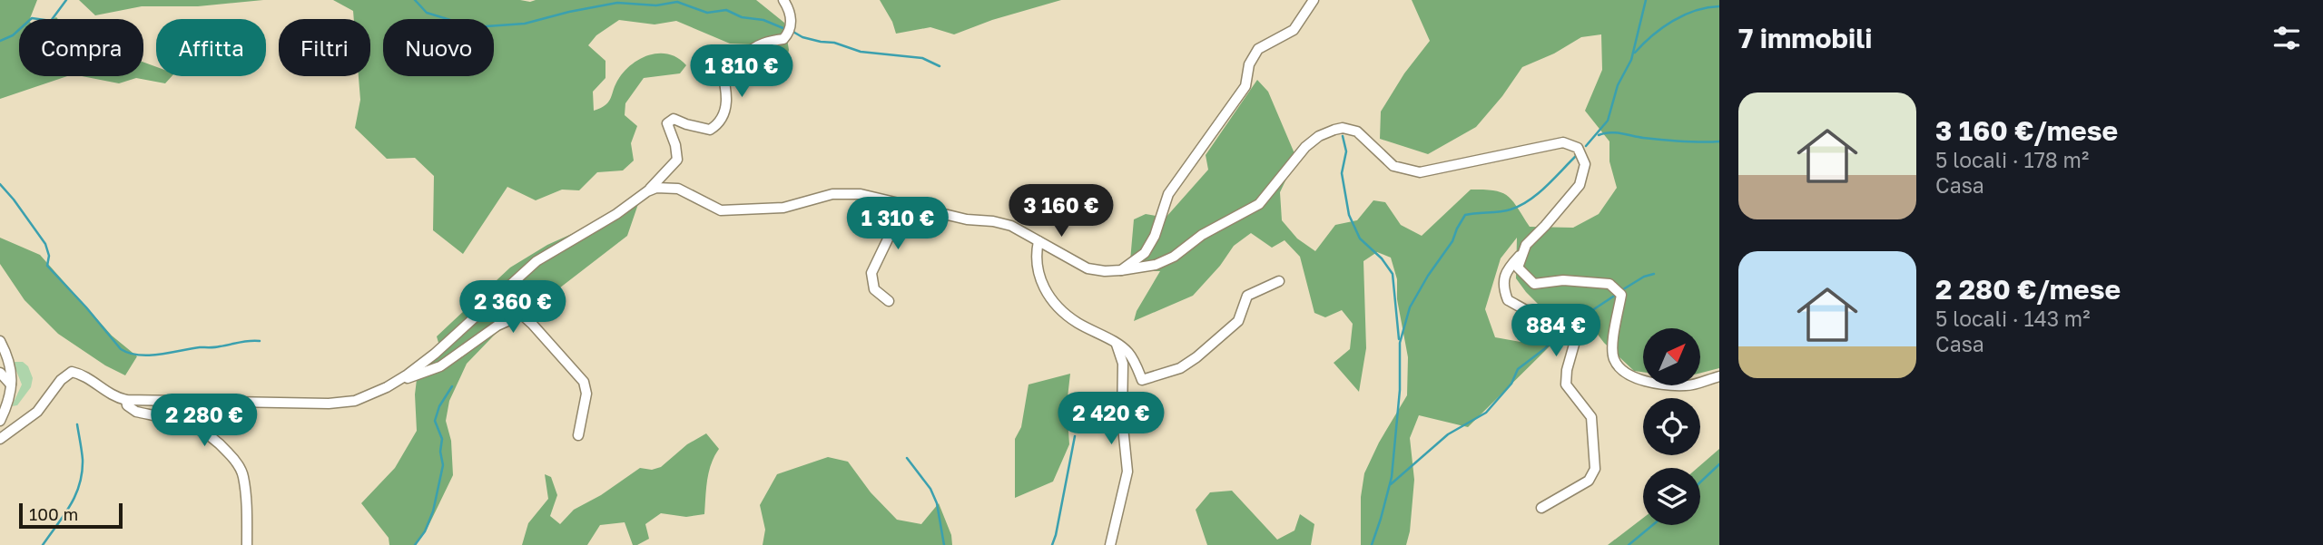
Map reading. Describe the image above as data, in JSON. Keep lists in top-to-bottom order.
{
  "scale_bar": "100 m",
  "north": "top right",
  "page": {
    "heading": "7 immobili",
    "chip": [
      "Compra",
      "Affitta",
      "Filtri",
      "Nuovo"
    ],
    "price": [
      "1 810 €",
      "3 160 €",
      "1 310 €",
      "2 360 €",
      "884 €",
      "2 420 €",
      "2 280 €"
    ],
    "list": [
      {
        "name": "3 160 €/mese",
        "note": "5 locali · 178 m² · Casa"
      },
      {
        "name": "2 280 €/mese",
        "note": "5 locali · 143 m² · Casa"
      }
    ],
    "scale": "100 m"
  }
}
